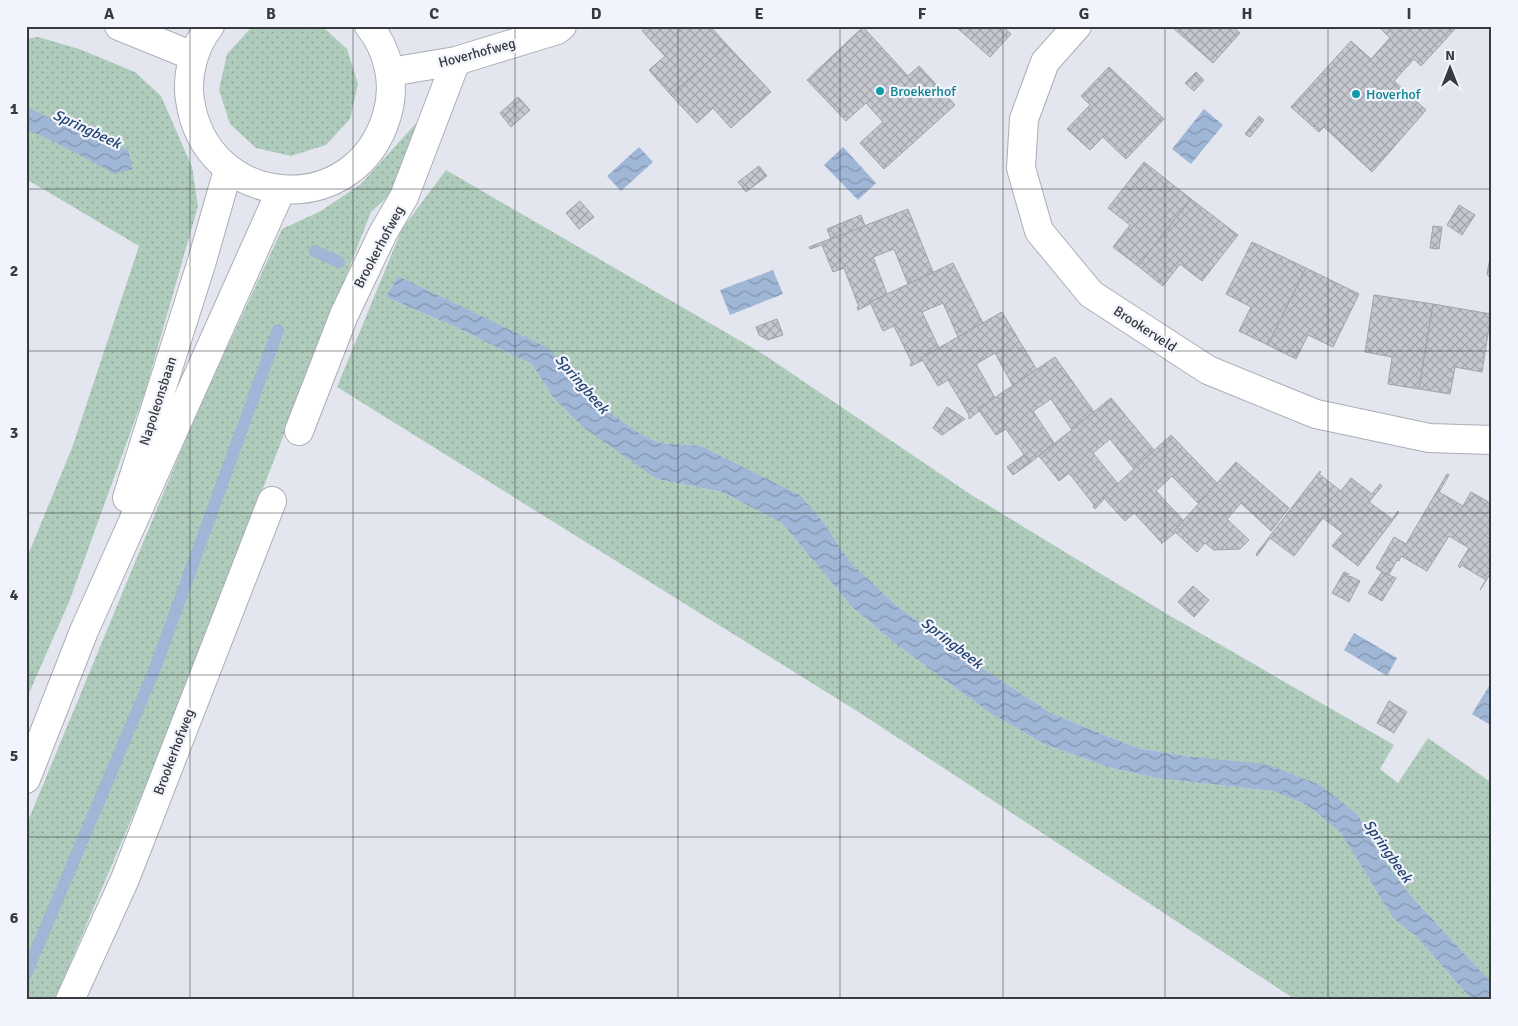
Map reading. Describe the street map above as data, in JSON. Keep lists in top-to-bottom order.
{
  "streets": {
    "street": [
      "Hoverhofweg",
      "Brookerhofweg",
      "Brookerveld",
      "Napoleonsbaan"
    ]
  },
  "crossings": [
    ["Hoverhofweg", "Brookerhofweg"]
  ],
  "water": ["Springbeek"],
  "places": ["Broekerhof", "Hoverhof"],
  "north": "top",
  "grid": {
    "columns": [
      "A",
      "B",
      "C",
      "D",
      "E",
      "F",
      "G",
      "H",
      "I"
    ],
    "rows": [
      "1",
      "2",
      "3",
      "4",
      "5",
      "6"
    ]
  }
}
